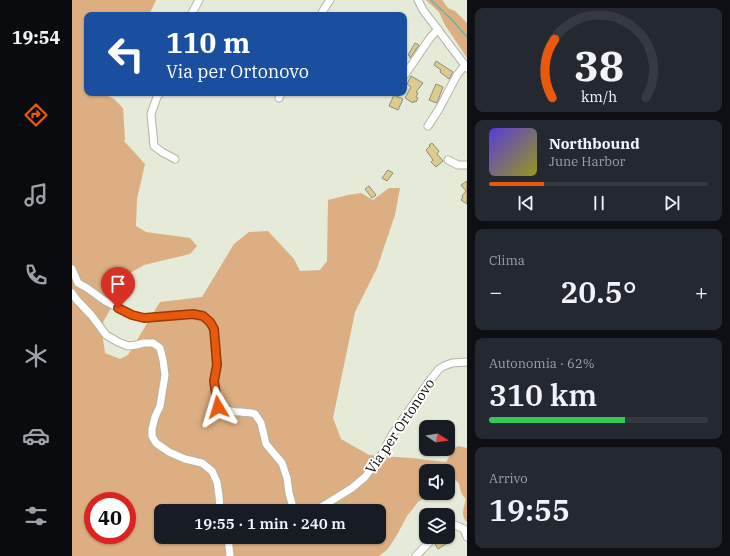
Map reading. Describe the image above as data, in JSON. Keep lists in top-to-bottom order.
{
  "streets": {
    "street": ["Via per Ortonovo"]
  },
  "north": "right",
  "page": {
    "tabs": "19:54",
    "turn": ["110 m", "Via per Ortonovo"],
    "song": ["Northbound", "June Harbor"],
    "tile": [
      "Clima",
      ["Autonomia · 62%", "310 km"],
      ["Arrivo", "19:55"]
    ],
    "heat": ["−", "20.5°", "+"],
    "limit": "40",
    "trip": "19:55 · 1 min · 240 m",
    "gauge": ["38", "km/h"]
  }
}
